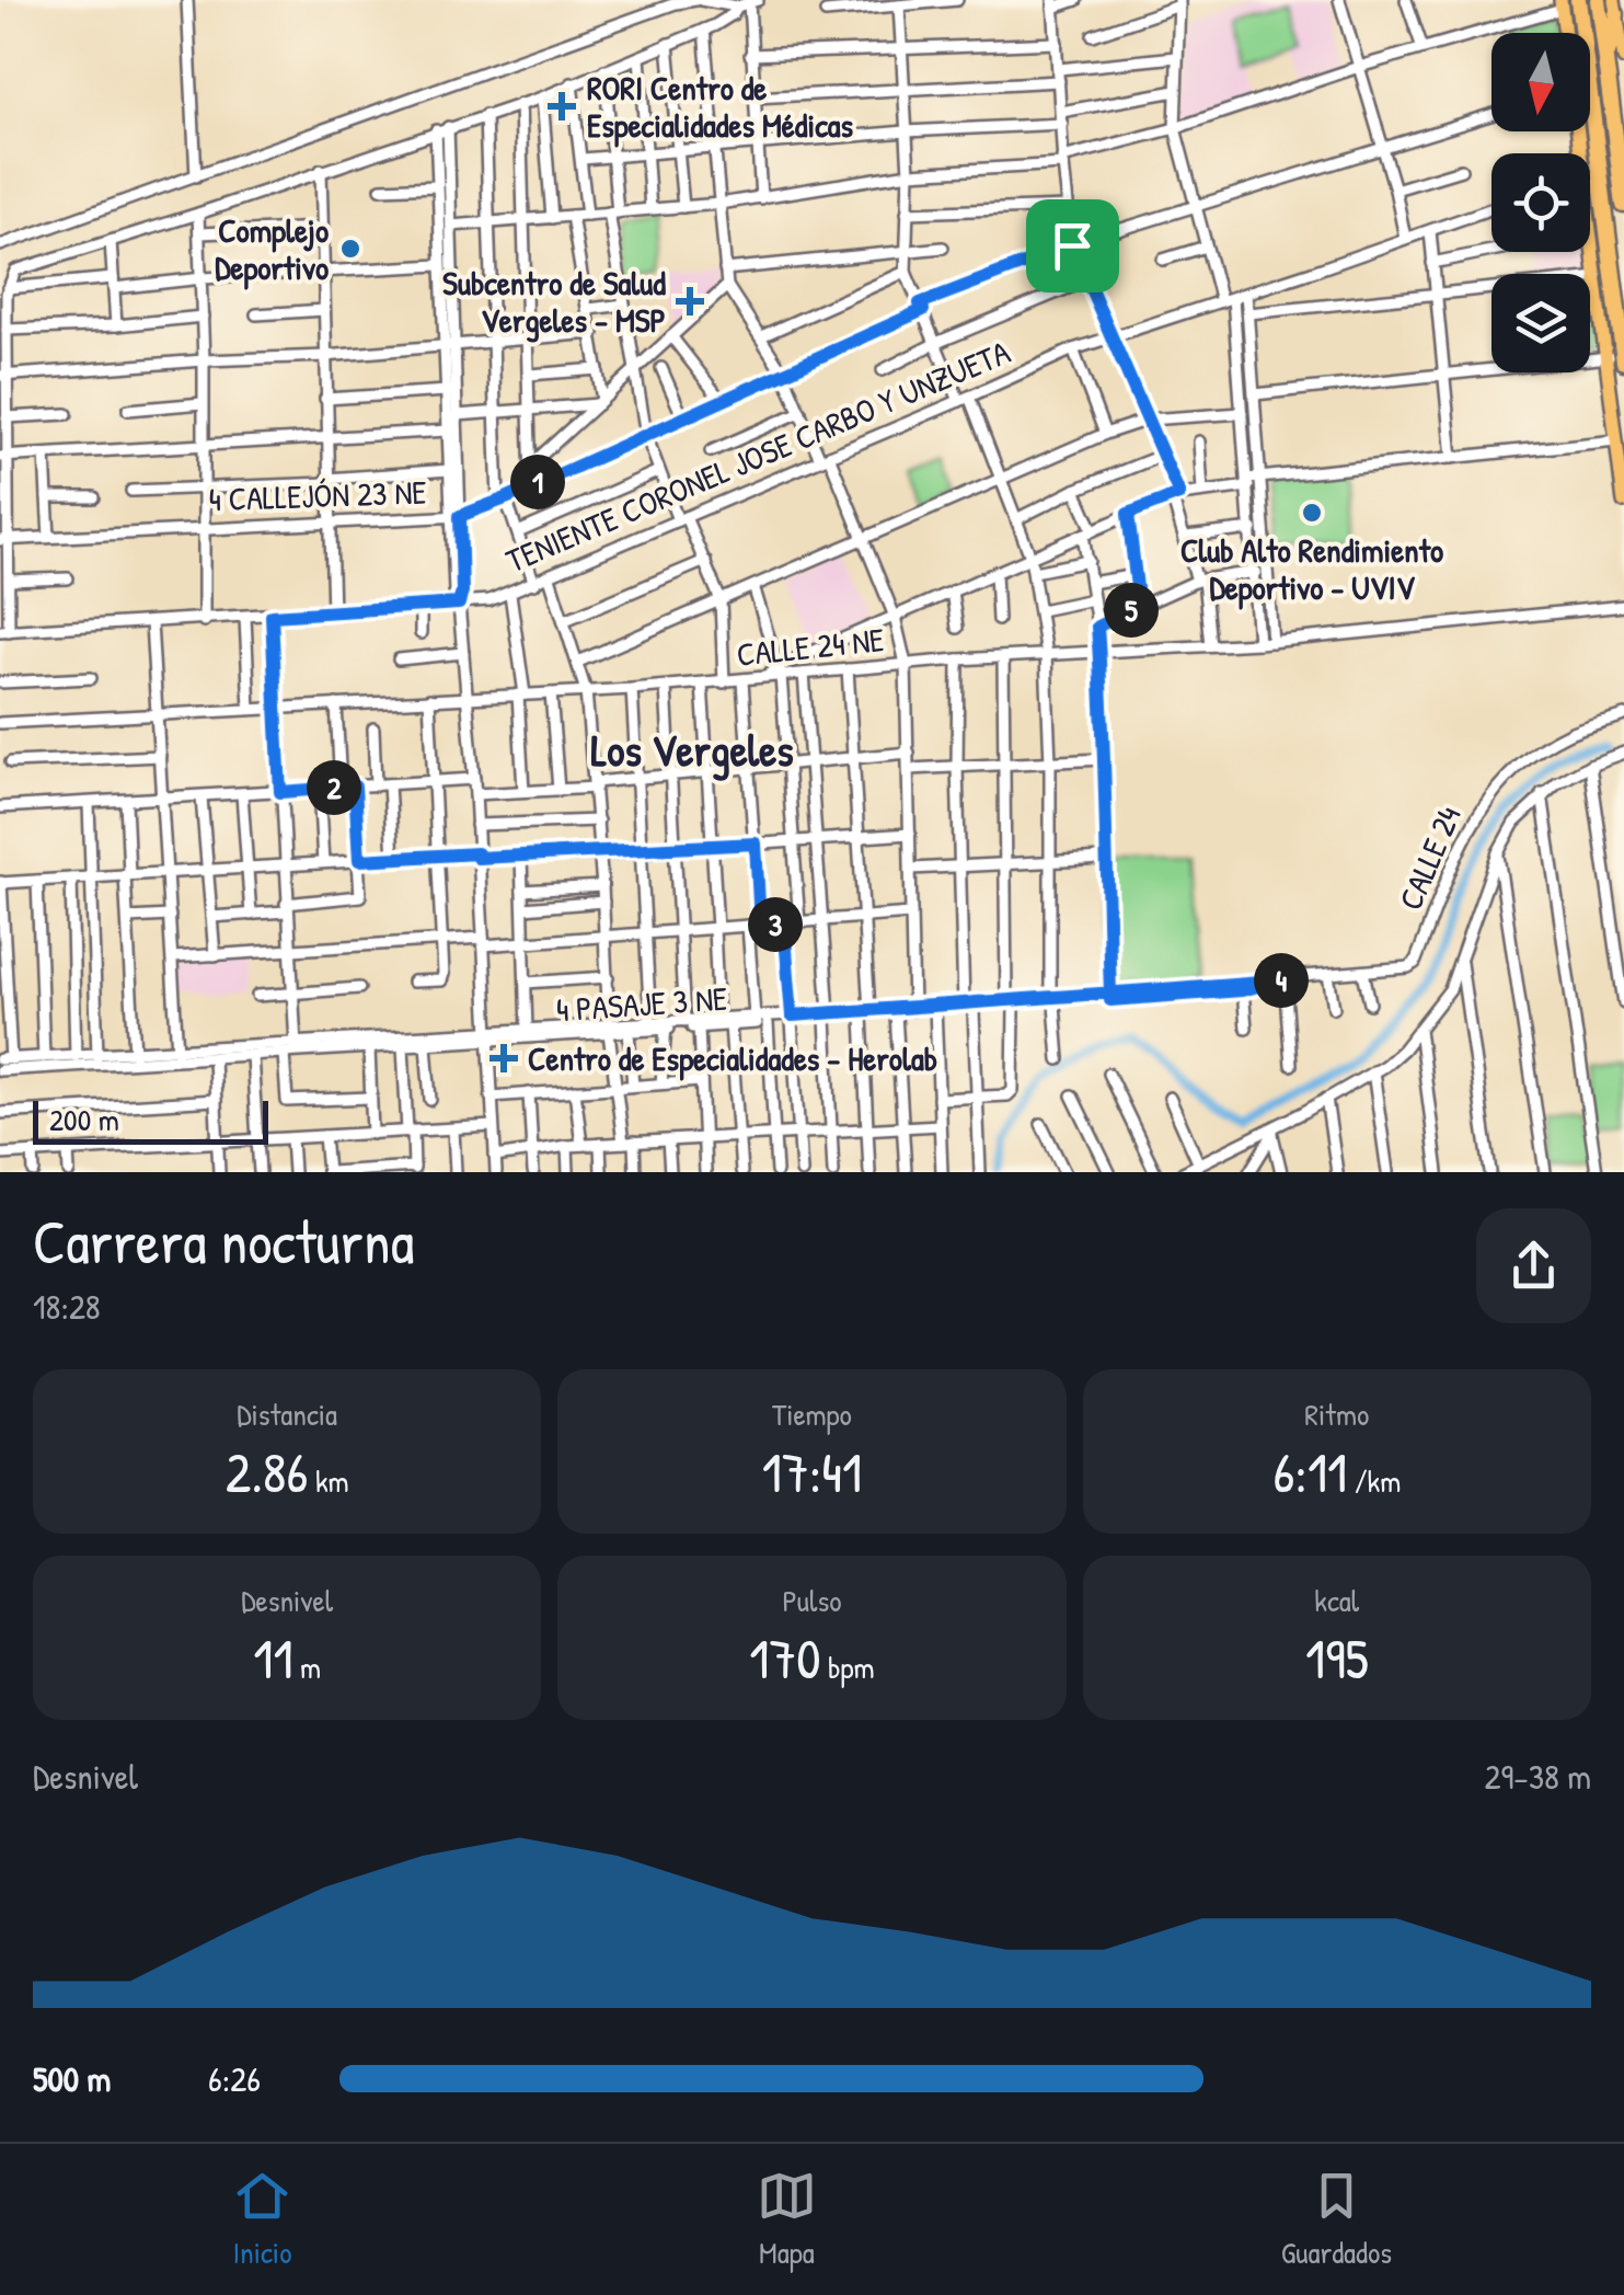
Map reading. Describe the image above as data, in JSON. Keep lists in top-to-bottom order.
{
  "streets": {
    "street": [
      "TENIENTE CORONEL JOSE CARBO Y UNZUETA",
      "4 CALLEJÓN 23 NE",
      "CALLE 24 NE",
      "CALLE 24",
      "4 PASAJE 3 NE"
    ]
  },
  "crossings": [
    ["CALLE 24", "4 PASAJE 3 NE"]
  ],
  "districts": ["Los Vergeles"],
  "places": {
    "health": ["RORI Centro de Especialidades Médicas", "Subcentro de Salud Vergeles - MSP", "Centro de Especialidades - Herolab"],
    "other": ["Complejo Deportivo", "Club Alto Rendimiento Deportivo - UVIV"]
  },
  "scale_bar": "200 m",
  "north": "bottom",
  "page": {
    "pins": [
      "1",
      "5",
      "2",
      "3",
      "4"
    ],
    "scale": "200 m",
    "heading": ["Carrera nocturna", "18:28"],
    "stats": [
      ["Distancia", "2.86 km"],
      ["Tiempo", "17:41"],
      ["Ritmo", "6:11 /km"],
      ["Desnivel", "11 m"],
      ["Pulso", "170 bpm"],
      ["kcal", "195"]
    ],
    "chart": ["Desnivel", "29–38 m"],
    "list": [
      {
        "name": "500 m",
        "note": "6:26"
      }
    ],
    "tabs": ["Inicio", "Mapa", "Guardados"]
  }
}
